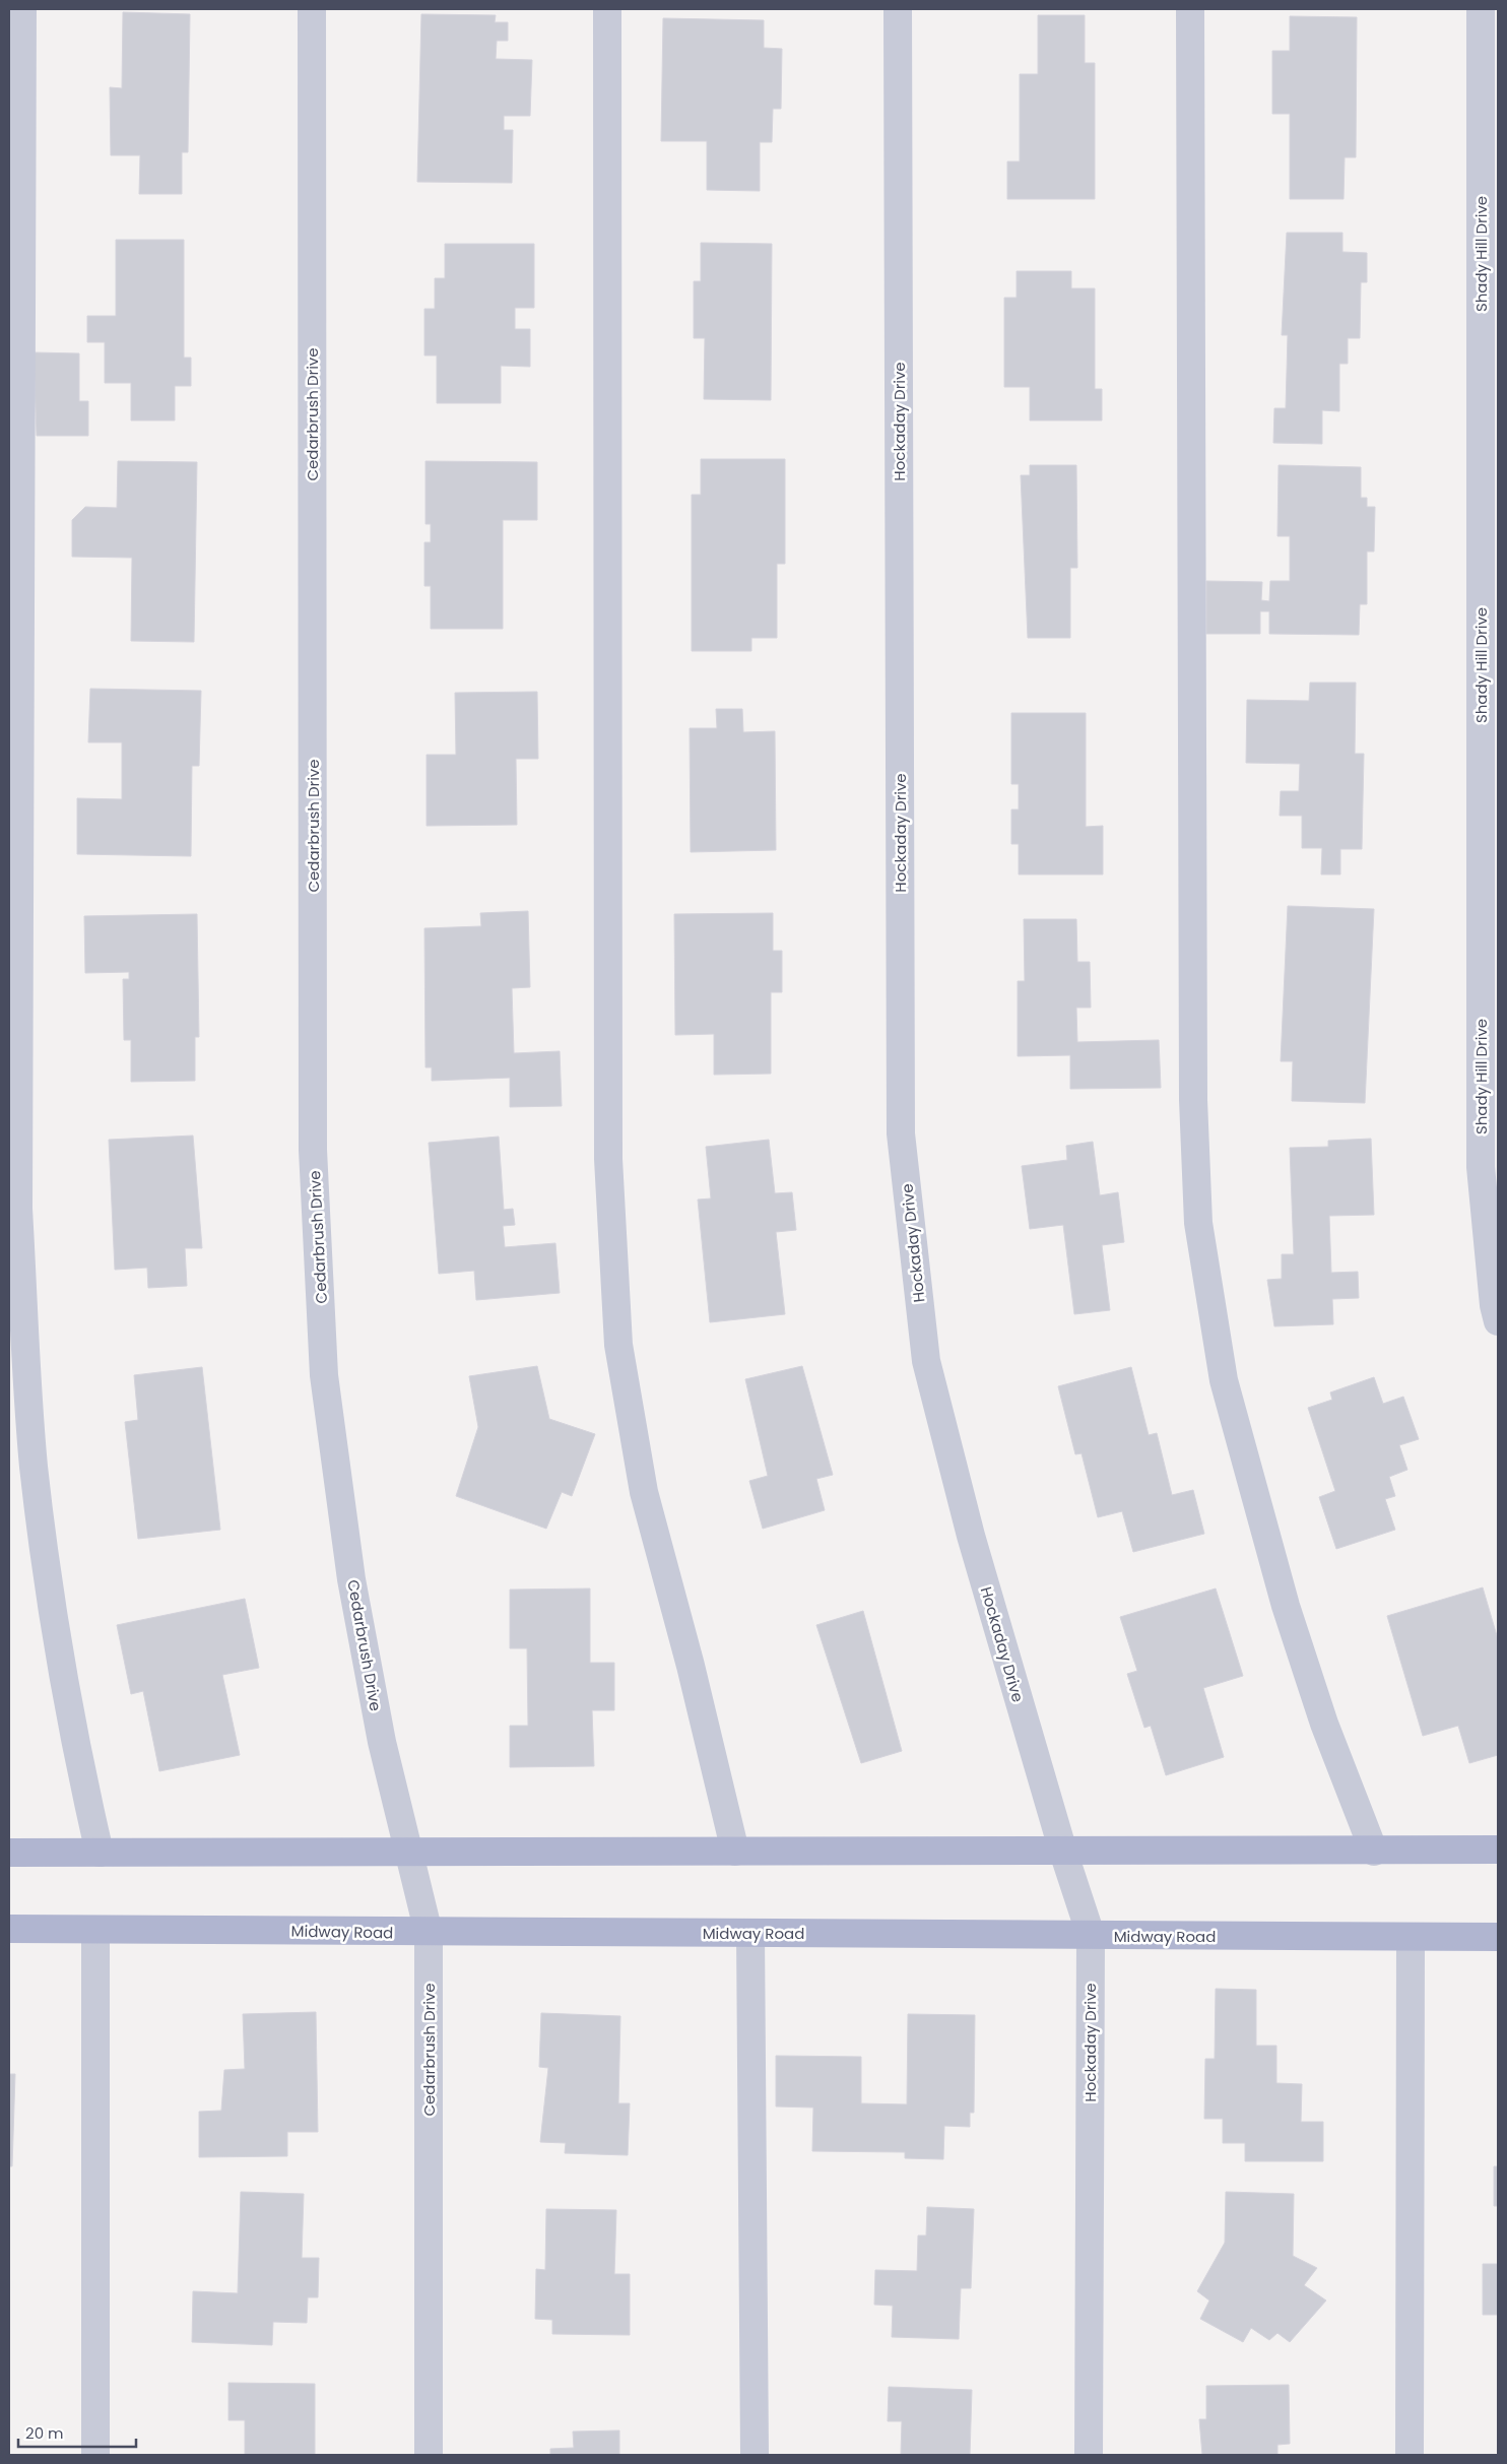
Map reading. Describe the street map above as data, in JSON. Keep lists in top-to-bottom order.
{
  "streets": {
    "main road": ["Midway Road"],
    "street": ["Shady Hill Drive", "Cedarbrush Drive", "Hockaday Drive"]
  },
  "crossings": [
    ["Cedarbrush Drive", "Midway Road"],
    ["Hockaday Drive", "Midway Road"]
  ],
  "scale_bar": "20 m"
}
